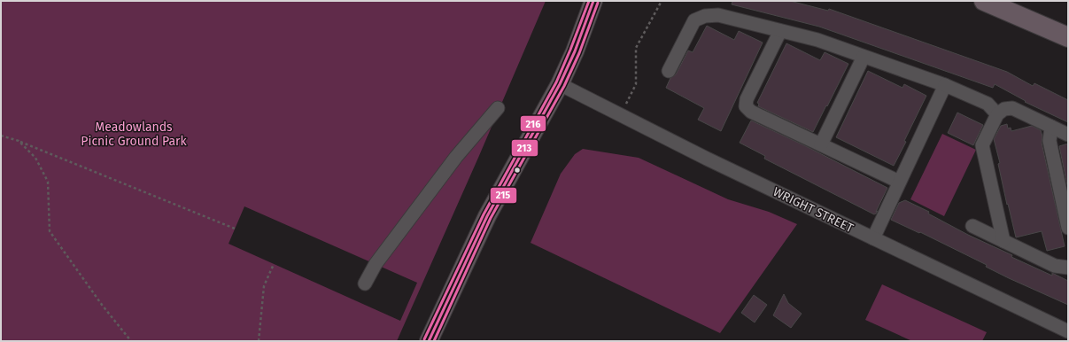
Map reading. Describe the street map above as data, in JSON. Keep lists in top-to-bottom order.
{
  "streets": {
    "street": ["WRIGHT STREET"]
  },
  "parks": ["Meadowlands Picnic Ground Park"],
  "lines": ["transit line 213", "transit line 216", "transit line 215"]
}
